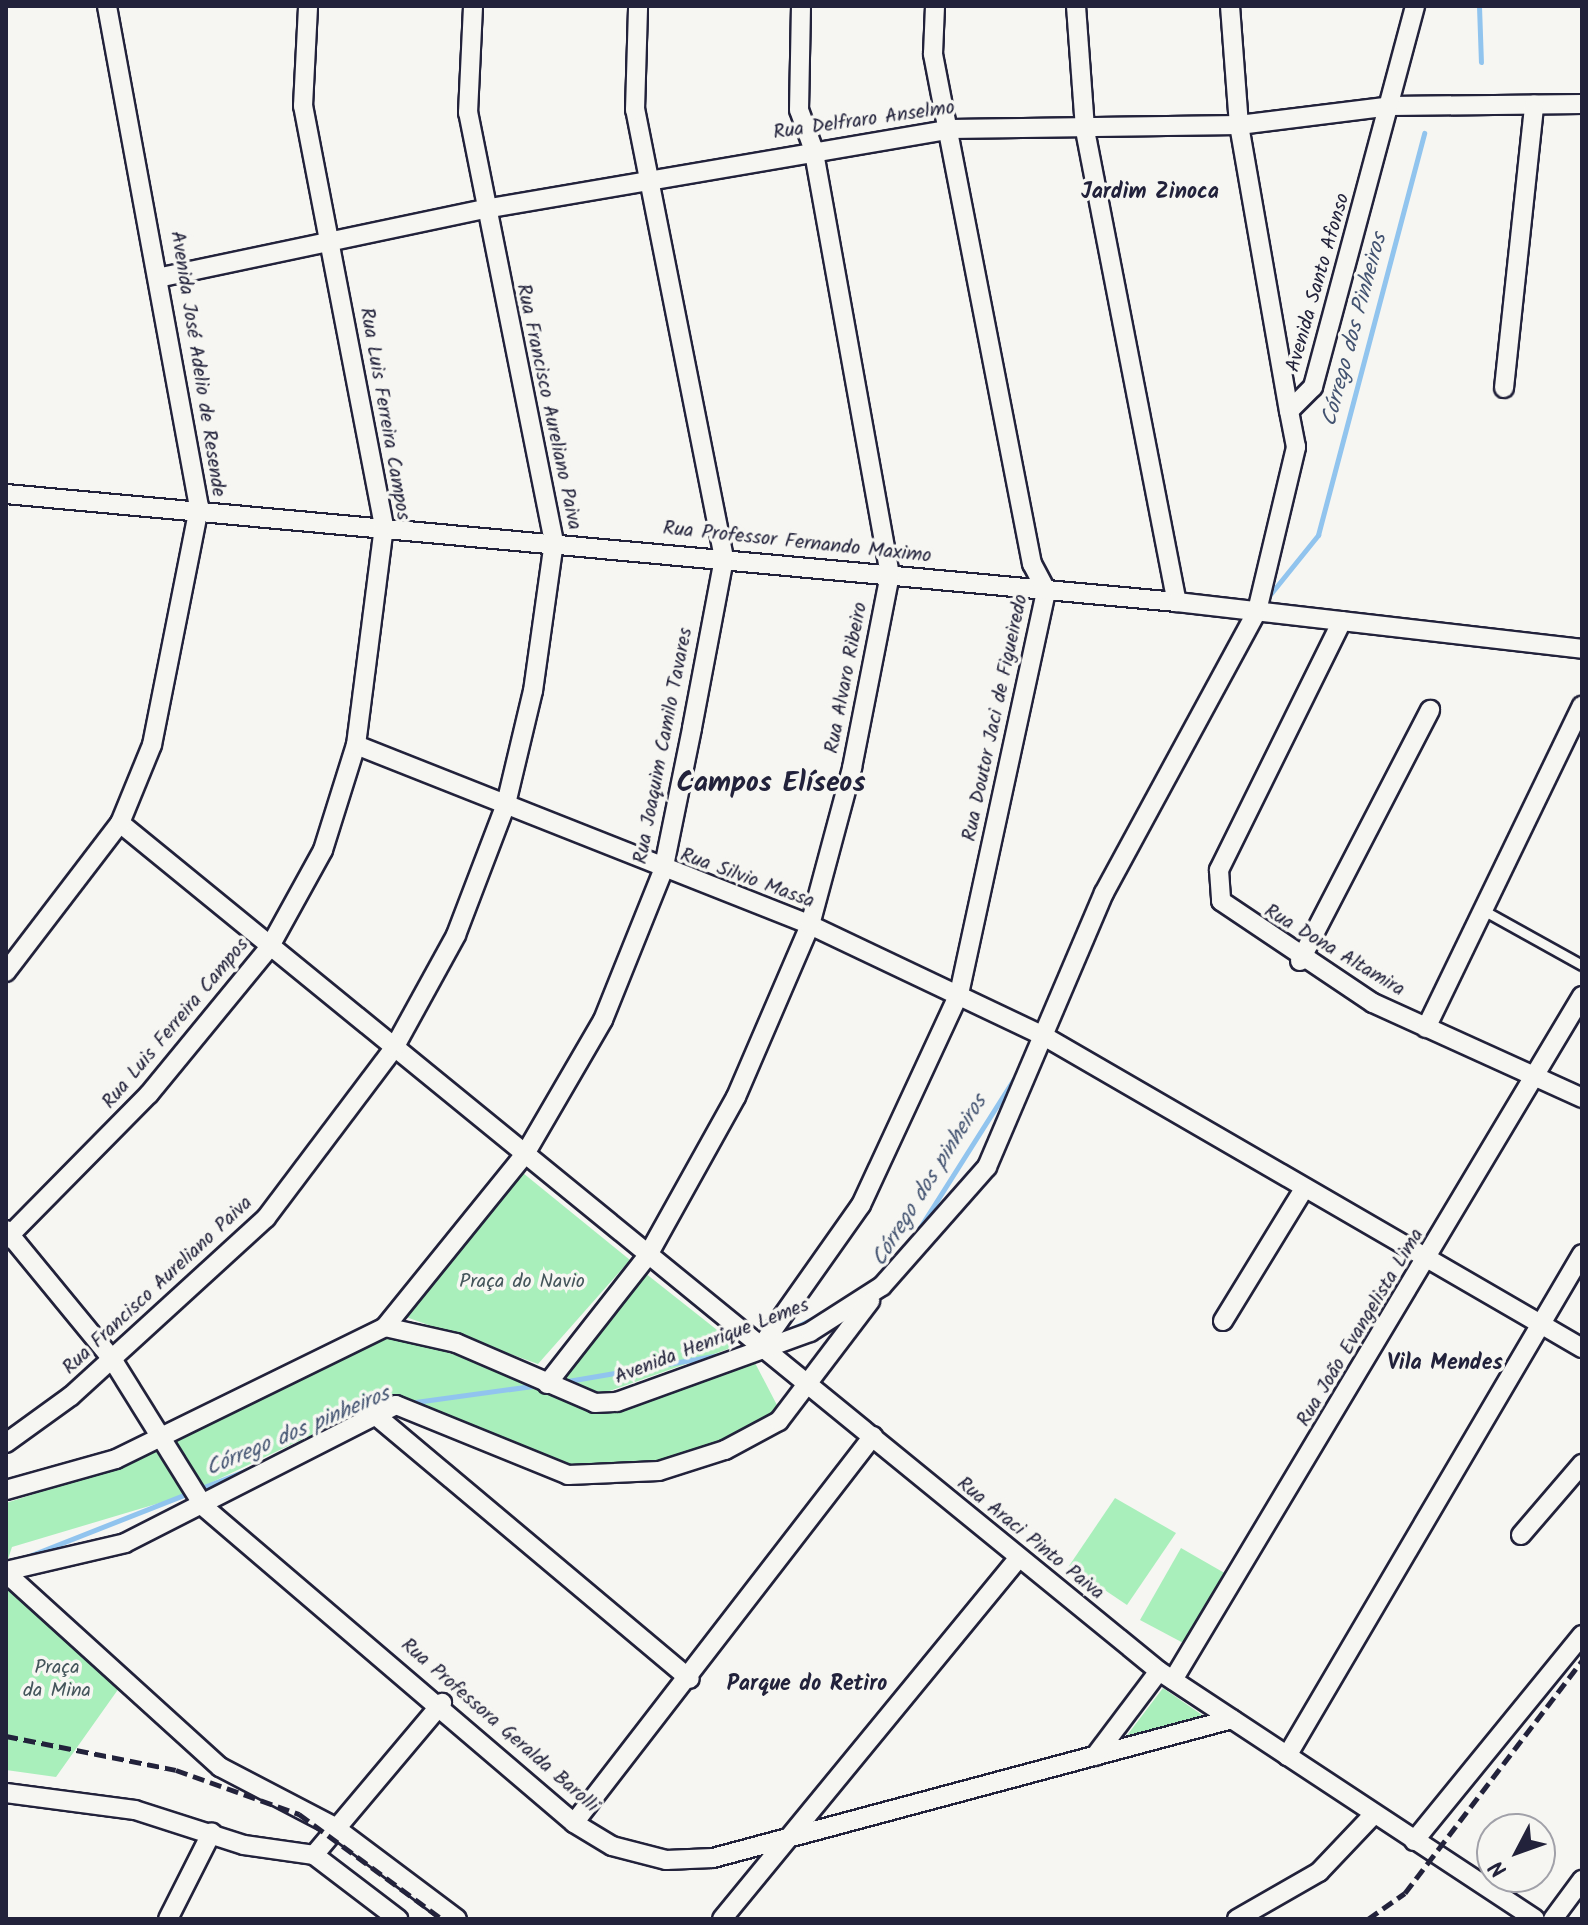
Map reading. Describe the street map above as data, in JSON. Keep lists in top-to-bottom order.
{
  "streets": {
    "street": [
      "Rua Delfraro Anselmo",
      "Avenida Santo Afonso",
      "Avenida José Adelio de Resende",
      "Rua Francisco Aureliano Paiva",
      "Rua Luis Ferreira Campos",
      "Rua Professor Fernando Maximo",
      "Rua Alvaro Ribeiro",
      "Rua Doutor Jaci de Figueiredo",
      "Rua Joaquim Camilo Tavares",
      "Rua Silvio Massa",
      "Rua Dona Altamira",
      "Rua João Evangelista Lima",
      "Avenida Henrique Lemes",
      "Rua Araci Pinto Paiva",
      "Rua Professora Geralda Barolli"
    ]
  },
  "crossings": [
    ["Rua Delfraro Anselmo", "Avenida Santo Afonso"],
    ["Rua Delfraro Anselmo", "Avenida José Adelio de Resende"],
    ["Rua Delfraro Anselmo", "Rua Francisco Aureliano Paiva"],
    ["Rua Delfraro Anselmo", "Rua Luis Ferreira Campos"],
    ["Rua Delfraro Anselmo", "Rua Alvaro Ribeiro"],
    ["Rua Delfraro Anselmo", "Rua Doutor Jaci de Figueiredo"],
    ["Rua Delfraro Anselmo", "Rua Joaquim Camilo Tavares"],
    ["Avenida José Adelio de Resende", "Rua Professor Fernando Maximo"],
    ["Avenida José Adelio de Resende", "Rua Araci Pinto Paiva"],
    ["Rua Francisco Aureliano Paiva", "Rua Professor Fernando Maximo"],
    ["Rua Francisco Aureliano Paiva", "Rua Silvio Massa"],
    ["Rua Francisco Aureliano Paiva", "Rua Araci Pinto Paiva"],
    ["Rua Francisco Aureliano Paiva", "Rua Professora Geralda Barolli"],
    ["Rua Luis Ferreira Campos", "Rua Professor Fernando Maximo"],
    ["Rua Luis Ferreira Campos", "Rua Silvio Massa"],
    ["Rua Luis Ferreira Campos", "Rua Araci Pinto Paiva"],
    ["Rua Luis Ferreira Campos", "Rua Professora Geralda Barolli"],
    ["Rua Professor Fernando Maximo", "Rua Alvaro Ribeiro"],
    ["Rua Professor Fernando Maximo", "Rua Doutor Jaci de Figueiredo"],
    ["Rua Professor Fernando Maximo", "Rua Joaquim Camilo Tavares"],
    ["Rua Professor Fernando Maximo", "Rua Dona Altamira"],
    ["Rua Professor Fernando Maximo", "Avenida Henrique Lemes"],
    ["Rua Alvaro Ribeiro", "Rua Silvio Massa"],
    ["Rua Alvaro Ribeiro", "Avenida Henrique Lemes"],
    ["Rua Alvaro Ribeiro", "Rua Araci Pinto Paiva"],
    ["Rua Doutor Jaci de Figueiredo", "Rua Silvio Massa"],
    ["Rua Doutor Jaci de Figueiredo", "Avenida Henrique Lemes"],
    ["Rua Doutor Jaci de Figueiredo", "Rua Araci Pinto Paiva"],
    ["Rua Joaquim Camilo Tavares", "Rua Silvio Massa"],
    ["Rua Joaquim Camilo Tavares", "Avenida Henrique Lemes"],
    ["Rua Joaquim Camilo Tavares", "Rua Araci Pinto Paiva"],
    ["Rua Silvio Massa", "Rua João Evangelista Lima"],
    ["Rua Silvio Massa", "Avenida Henrique Lemes"],
    ["Rua Dona Altamira", "Rua João Evangelista Lima"],
    ["Rua João Evangelista Lima", "Rua Araci Pinto Paiva"],
    ["Rua João Evangelista Lima", "Rua Professora Geralda Barolli"],
    ["Avenida Henrique Lemes", "Rua Araci Pinto Paiva"],
    ["Rua Araci Pinto Paiva", "Rua Professora Geralda Barolli"]
  ],
  "districts": [
    "Jardim Zinoca",
    "Campos Elíseos",
    "Vila Mendes",
    "Parque do Retiro"
  ],
  "water": ["Córrego dos Pinheiros", "Córrego dos pinheiros"],
  "parks": ["Praça do Navio", "Praça da Mina"],
  "north": "bottom left"
}
